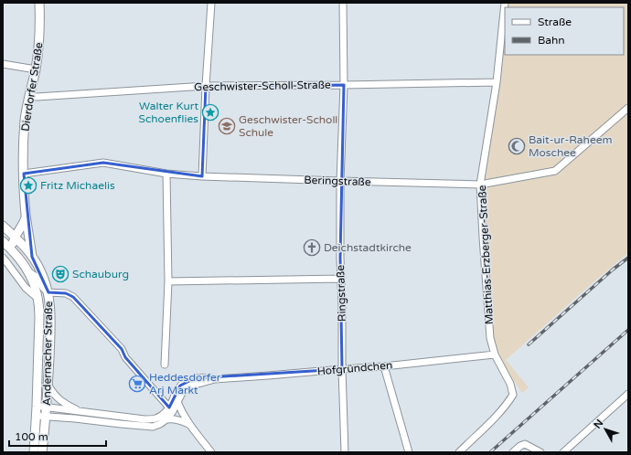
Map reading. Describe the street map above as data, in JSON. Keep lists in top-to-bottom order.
{
  "streets": {
    "street": [
      "Geschwister-Scholl-Straße",
      "Dierdorfer Straße",
      "Beringstraße",
      "Matthias-Erzberger-Straße",
      "Ringstraße",
      "Andernacher Straße",
      "Hofgründchen"
    ]
  },
  "crossings": [
    ["Geschwister-Scholl-Straße", "Dierdorfer Straße"],
    ["Geschwister-Scholl-Straße", "Matthias-Erzberger-Straße"],
    ["Geschwister-Scholl-Straße", "Ringstraße"],
    ["Dierdorfer Straße", "Beringstraße"],
    ["Dierdorfer Straße", "Andernacher Straße"],
    ["Beringstraße", "Matthias-Erzberger-Straße"],
    ["Beringstraße", "Ringstraße"],
    ["Matthias-Erzberger-Straße", "Hofgründchen"],
    ["Ringstraße", "Hofgründchen"],
    ["Andernacher Straße", "Hofgründchen"]
  ],
  "places": {
    "place": ["Walter Kurt Schoenflies", "Fritz Michaelis"],
    "school or university": ["Geschwister-Scholl Schule"],
    "mosque": ["Bait-ur-Raheem Moschee"],
    "church": ["Deichstadtkirche"],
    "theatre": ["Schauburg"],
    "supermarket": ["Heddesdorfer Arj Markt"]
  },
  "legend": ["Straße", "Bahn"],
  "scale_bar": "100 m",
  "north": "top left"
}
